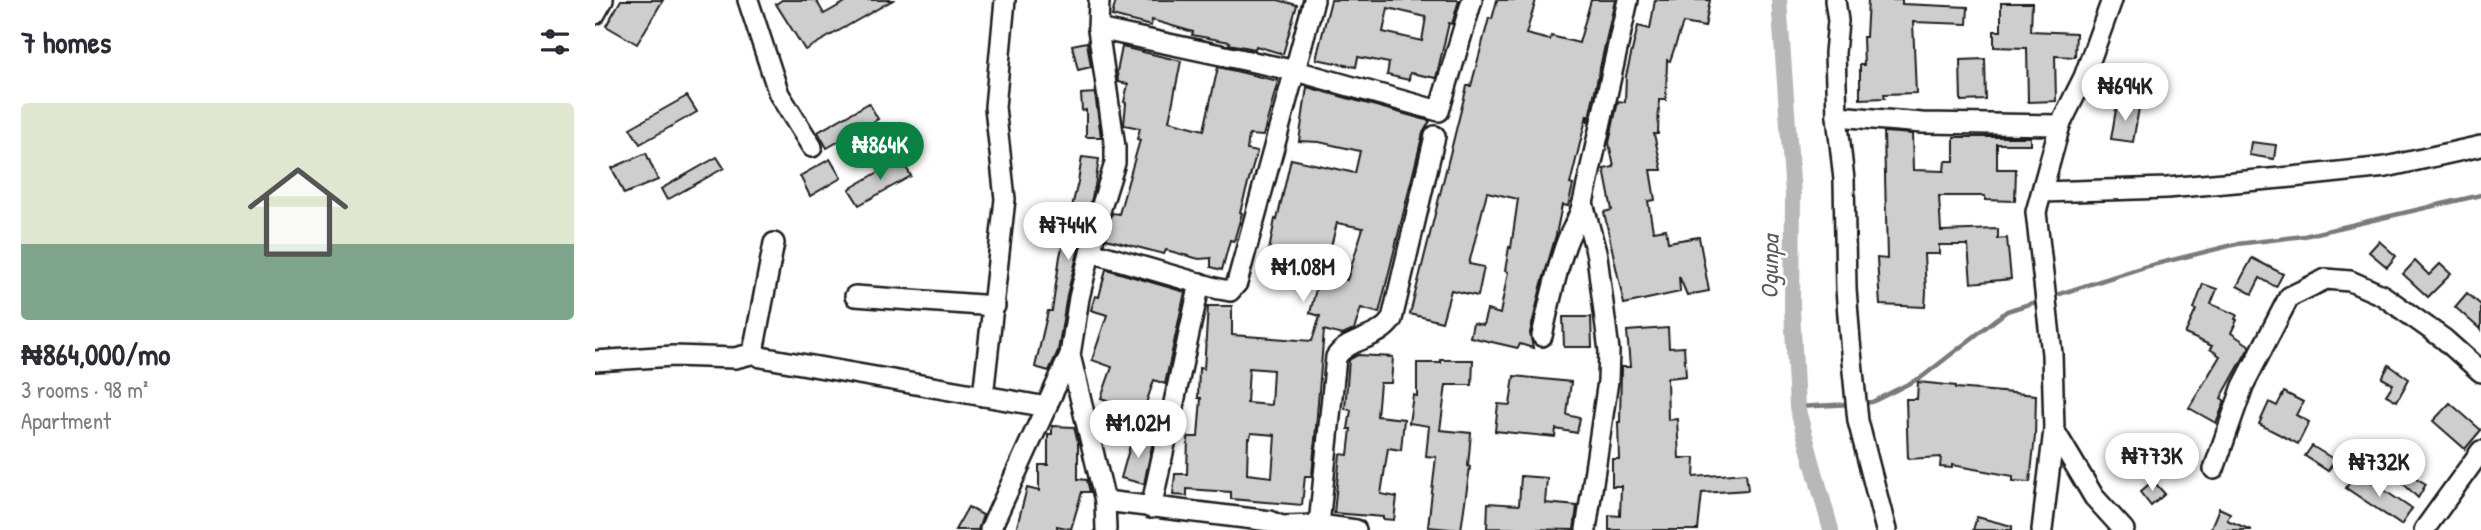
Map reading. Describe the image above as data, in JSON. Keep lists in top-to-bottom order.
{
  "water": ["Ogunpa"],
  "page": {
    "heading": "7 homes",
    "price": [
      "₦694K",
      "₦864K",
      "₦744K",
      "₦1.08M",
      "₦1.02M",
      "₦773K",
      "₦732K"
    ],
    "list": [
      {
        "name": "₦864,000/mo",
        "note": "3 rooms · 98 m² · Apartment"
      }
    ]
  }
}
